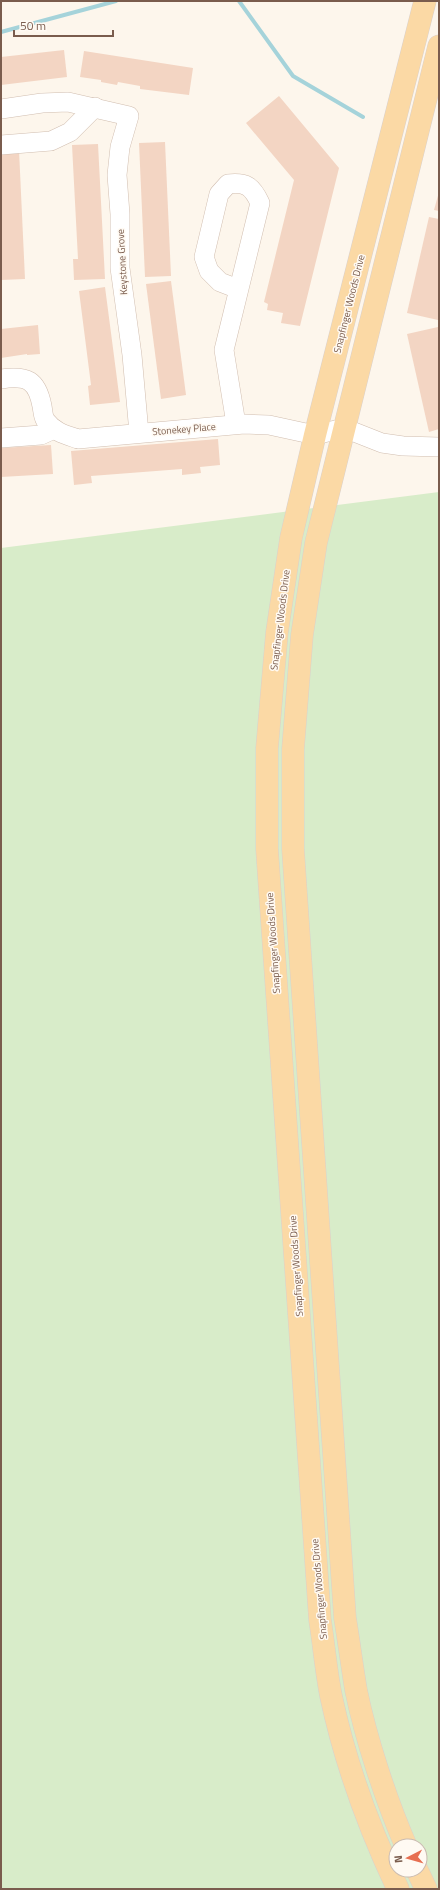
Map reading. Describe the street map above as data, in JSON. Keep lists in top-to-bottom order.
{
  "streets": {
    "main road": ["Snapfinger Woods Drive"],
    "street": ["Keystone Grove", "Stonekey Place"]
  },
  "crossings": [
    ["Keystone Grove", "Stonekey Place"],
    ["Snapfinger Woods Drive", "Stonekey Place"]
  ],
  "scale_bar": "50 m",
  "north": "left"
}
